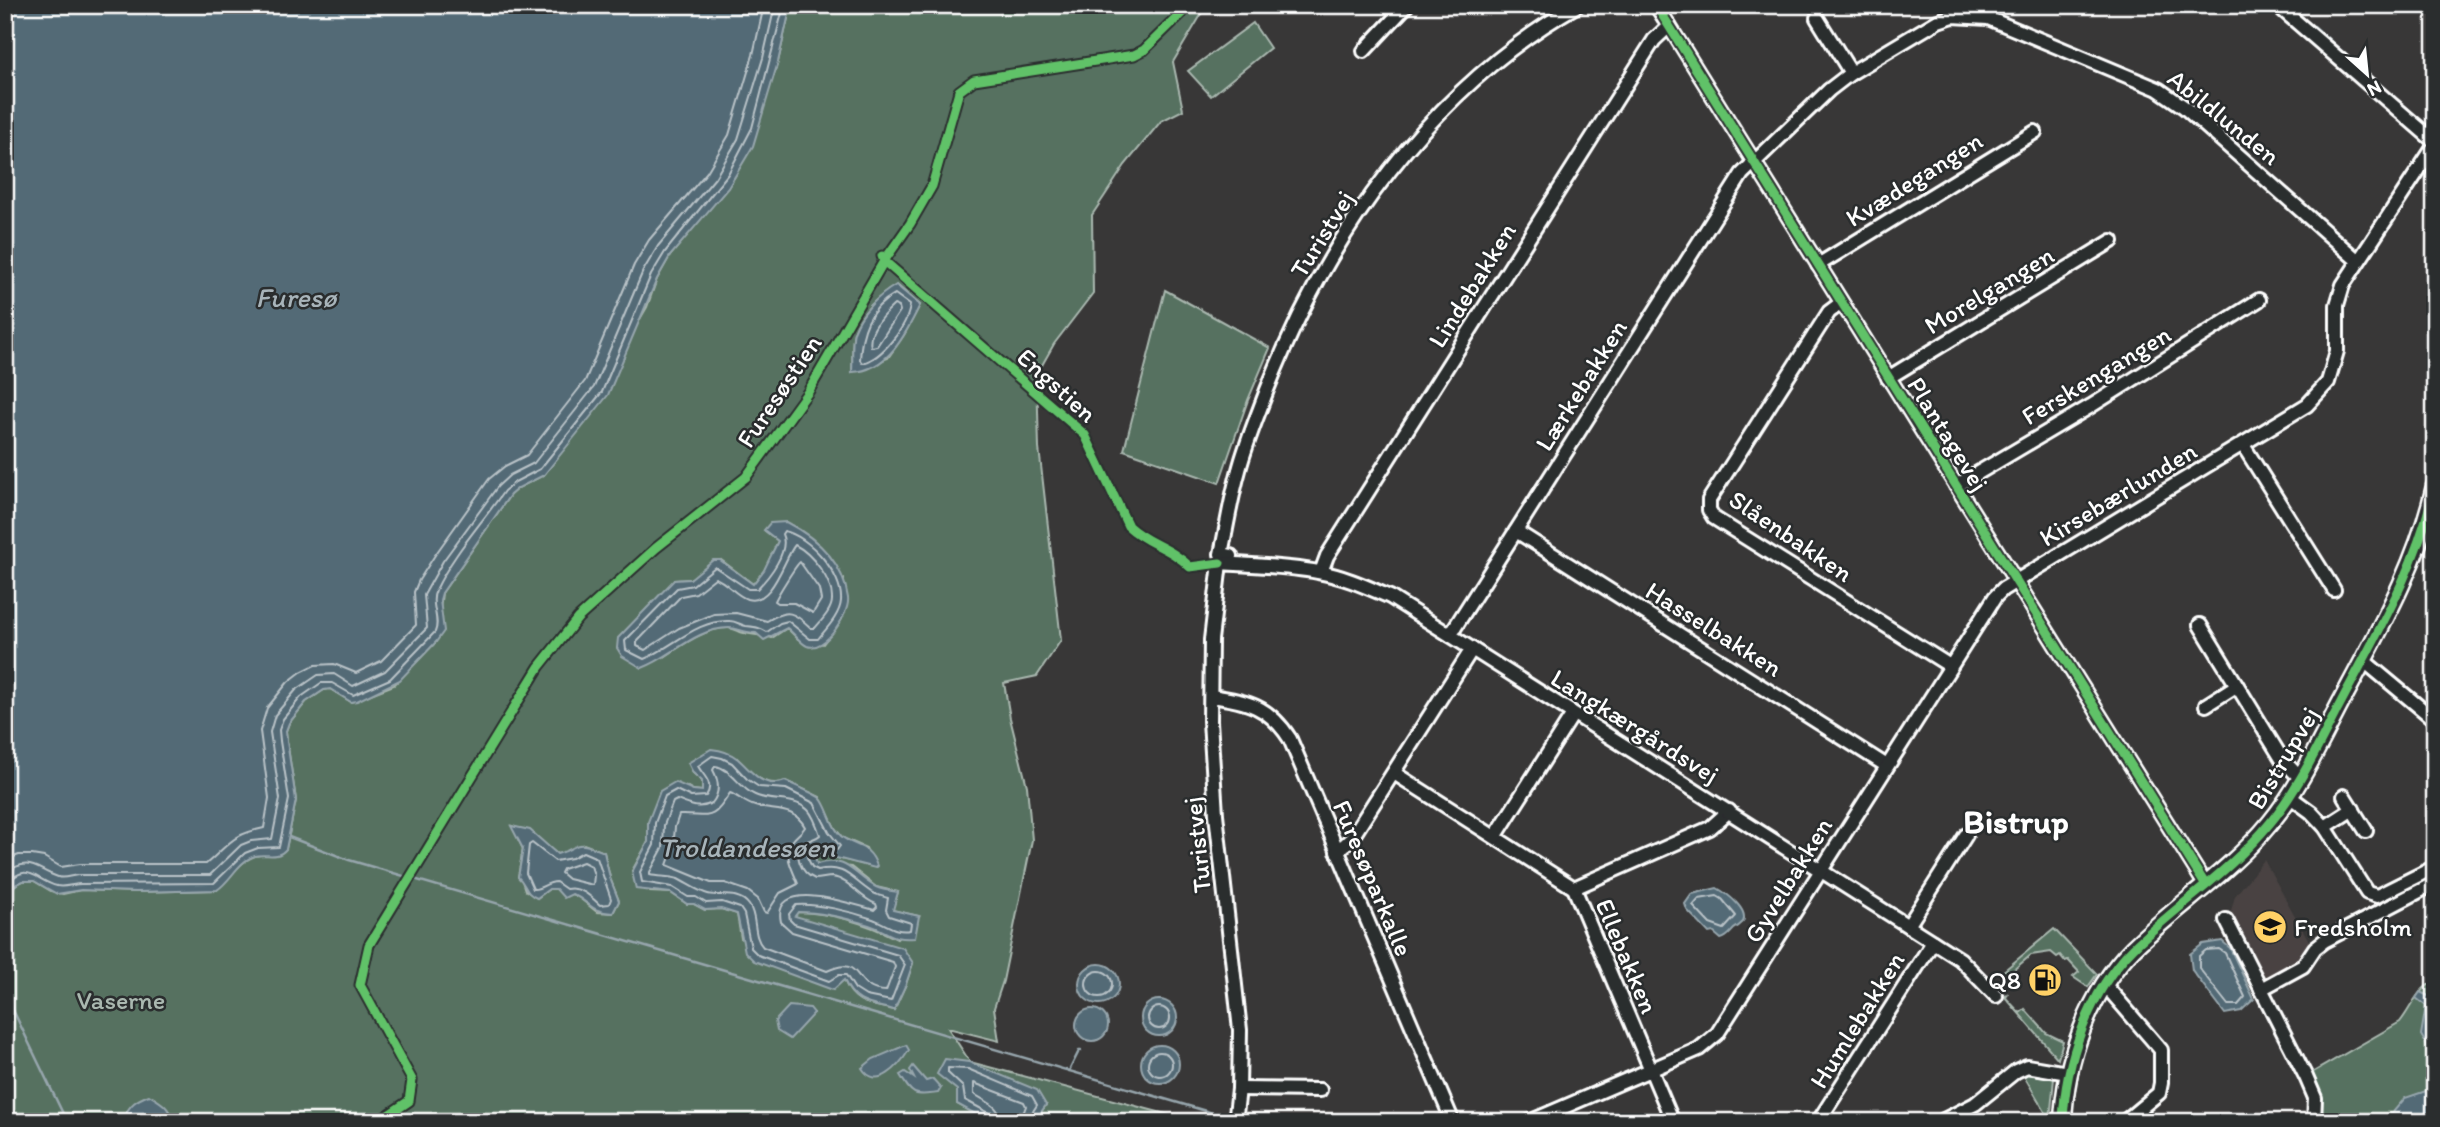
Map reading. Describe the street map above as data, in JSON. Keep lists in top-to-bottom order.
{
  "streets": {
    "main road": ["Bistrupvej"],
    "street": [
      "Abildlunden",
      "Kvædegangen",
      "Turistvej",
      "Lindebakken",
      "Morelgangen",
      "Ferskengangen",
      "Lærkebakken",
      "Plantagevej",
      "Kirsebærlunden",
      "Slåenbakken",
      "Hasselbakken",
      "Langkærgårdsvej",
      "Furesøparkalle",
      "Gyvelbakken",
      "Ellebakken",
      "Humlebakken"
    ],
    "cycle path": ["Engstien", "Furesøstien"]
  },
  "crossings": [
    ["Abildlunden", "Lærkebakken"],
    ["Abildlunden", "Plantagevej"],
    ["Abildlunden", "Kirsebærlunden"],
    ["Kvædegangen", "Plantagevej"],
    ["Turistvej", "Langkærgårdsvej"],
    ["Turistvej", "Furesøparkalle"],
    ["Lindebakken", "Plantagevej"],
    ["Lindebakken", "Langkærgårdsvej"],
    ["Morelgangen", "Plantagevej"],
    ["Ferskengangen", "Plantagevej"],
    ["Lærkebakken", "Plantagevej"],
    ["Lærkebakken", "Hasselbakken"],
    ["Lærkebakken", "Langkærgårdsvej"],
    ["Plantagevej", "Kirsebærlunden"],
    ["Plantagevej", "Slåenbakken"],
    ["Plantagevej", "Bistrupvej"],
    ["Plantagevej", "Gyvelbakken"],
    ["Kirsebærlunden", "Gyvelbakken"],
    ["Slåenbakken", "Gyvelbakken"],
    ["Hasselbakken", "Gyvelbakken"],
    ["Langkærgårdsvej", "Gyvelbakken"],
    ["Langkærgårdsvej", "Humlebakken"],
    ["Gyvelbakken", "Ellebakken"]
  ],
  "districts": ["Bistrup"],
  "water": ["Furesø", "Troldandesøen"],
  "parks": ["Vaserne"],
  "places": {
    "school or university": ["Fredsholm"],
    "fuel station": ["Q8"]
  },
  "north": "bottom right"
}
